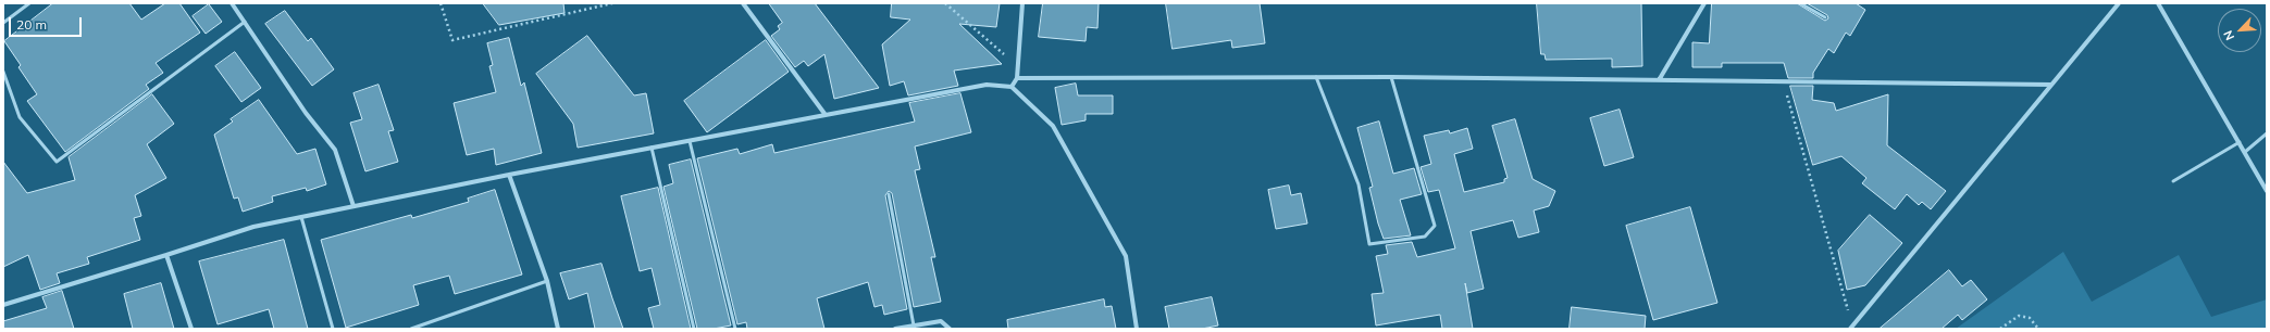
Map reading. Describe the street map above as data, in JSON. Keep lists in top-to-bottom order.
{
  "scale_bar": "20 m",
  "north": "bottom left"
}
